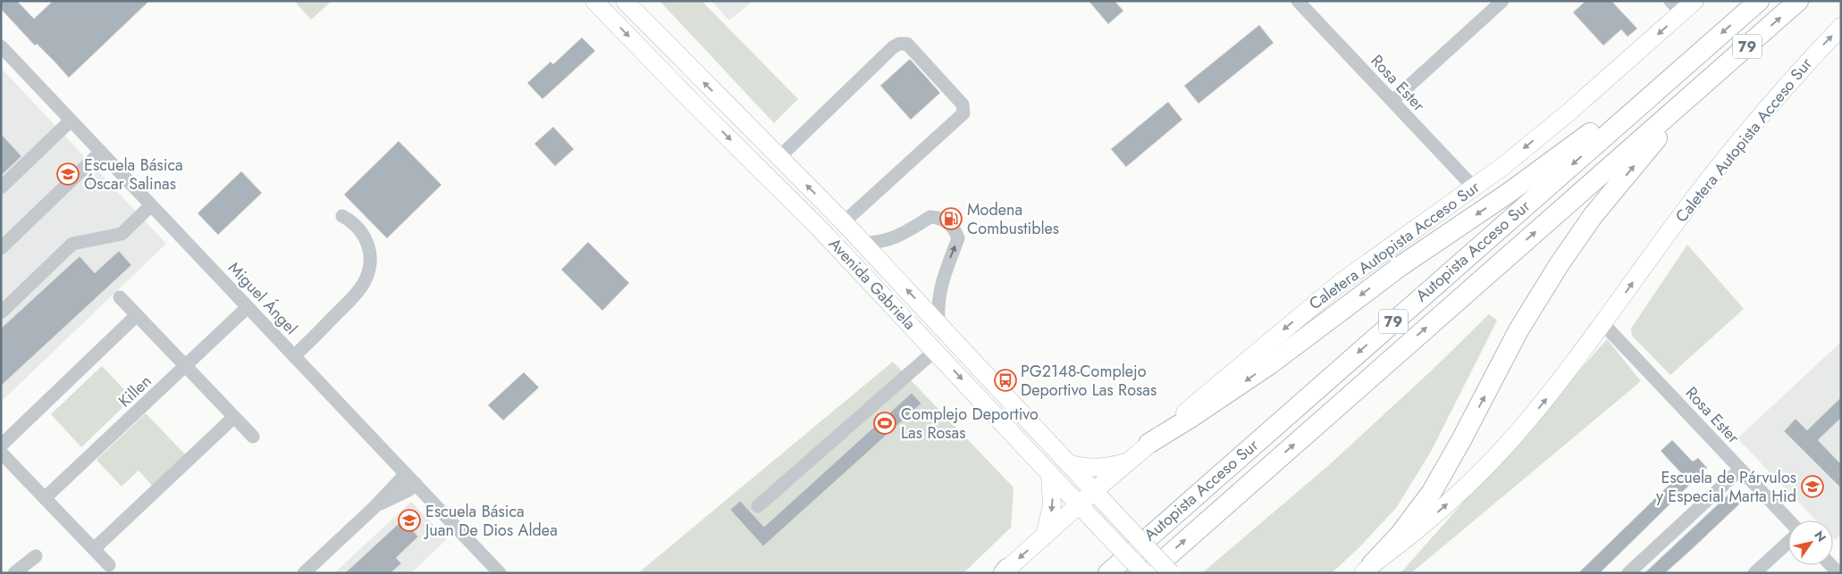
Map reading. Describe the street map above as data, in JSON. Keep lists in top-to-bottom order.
{
  "streets": {
    "highway": ["79", "Autopista Acceso Sur"],
    "main road": ["Caletera Autopista Acceso Sur", "Avenida Gabriela"],
    "street": ["Rosa Ester", "Miguel Ángel", "Killen"]
  },
  "crossings": [
    ["Rosa Ester", "Caletera Autopista Acceso Sur"],
    ["Caletera Autopista Acceso Sur", "Avenida Gabriela"],
    ["Miguel Ángel", "Killen"]
  ],
  "places": {
    "school or university": ["Escuela Básica Óscar Salinas", "Escuela de Párvulos y Especial Marta Hid", "Escuela Básica Juan De Dios Aldea"],
    "fuel station": ["Modena Combustibles"],
    "bus stop": ["PG2148-Complejo Deportivo Las Rosas"],
    "sports": ["Complejo Deportivo Las Rosas"]
  },
  "north": "top right"
}
